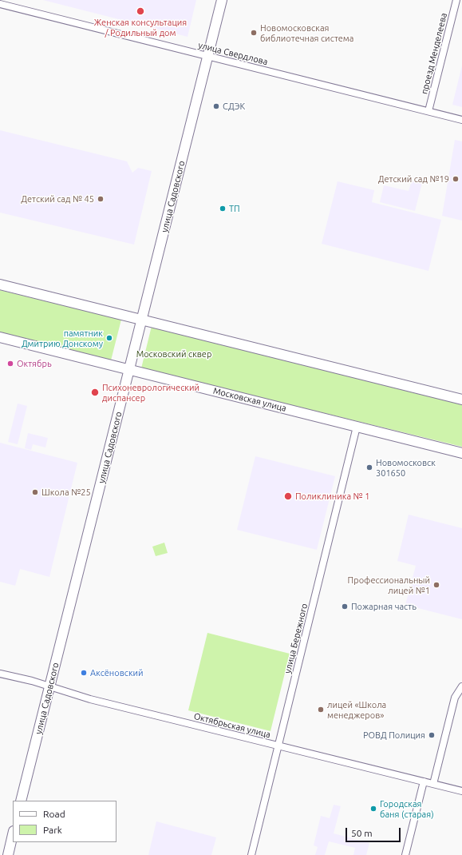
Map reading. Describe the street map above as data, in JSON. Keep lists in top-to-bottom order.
{
  "streets": {
    "main road": ["улица Садовского", "Московская улица"],
    "street": [
      "улица Свердлова",
      "проезд Менделеева",
      "улица Бережного",
      "Октябрьская улица"
    ]
  },
  "crossings": [
    ["улица Свердлова", "проезд Менделеева"],
    ["улица Свердлова", "улица Садовского"],
    ["улица Садовского", "Московская улица"],
    ["улица Садовского", "Октябрьская улица"],
    ["Московская улица", "улица Бережного"],
    ["улица Бережного", "Октябрьская улица"]
  ],
  "parks": ["Московский сквер"],
  "places": [
    "Женская консультация / Родильный дом",
    "Новомосковская библиотечная система",
    "СДЭК",
    "Детский сад №19",
    "Детский сад № 45",
    "ТП",
    "памятник Дмитрию Донскому",
    "Октябрь",
    "Психоневрологический диспансер",
    "Новомосковск 301650",
    "Школа №25",
    "Поликлиника № 1",
    "Профессиональный лицей №1",
    "Пожарная часть",
    "Аксёновский",
    "лицей «Школа менеджеров»",
    "РОВД Полиция",
    "Городская баня (старая)"
  ],
  "legend": ["Road", "Park"],
  "scale_bar": "50 m"
}
